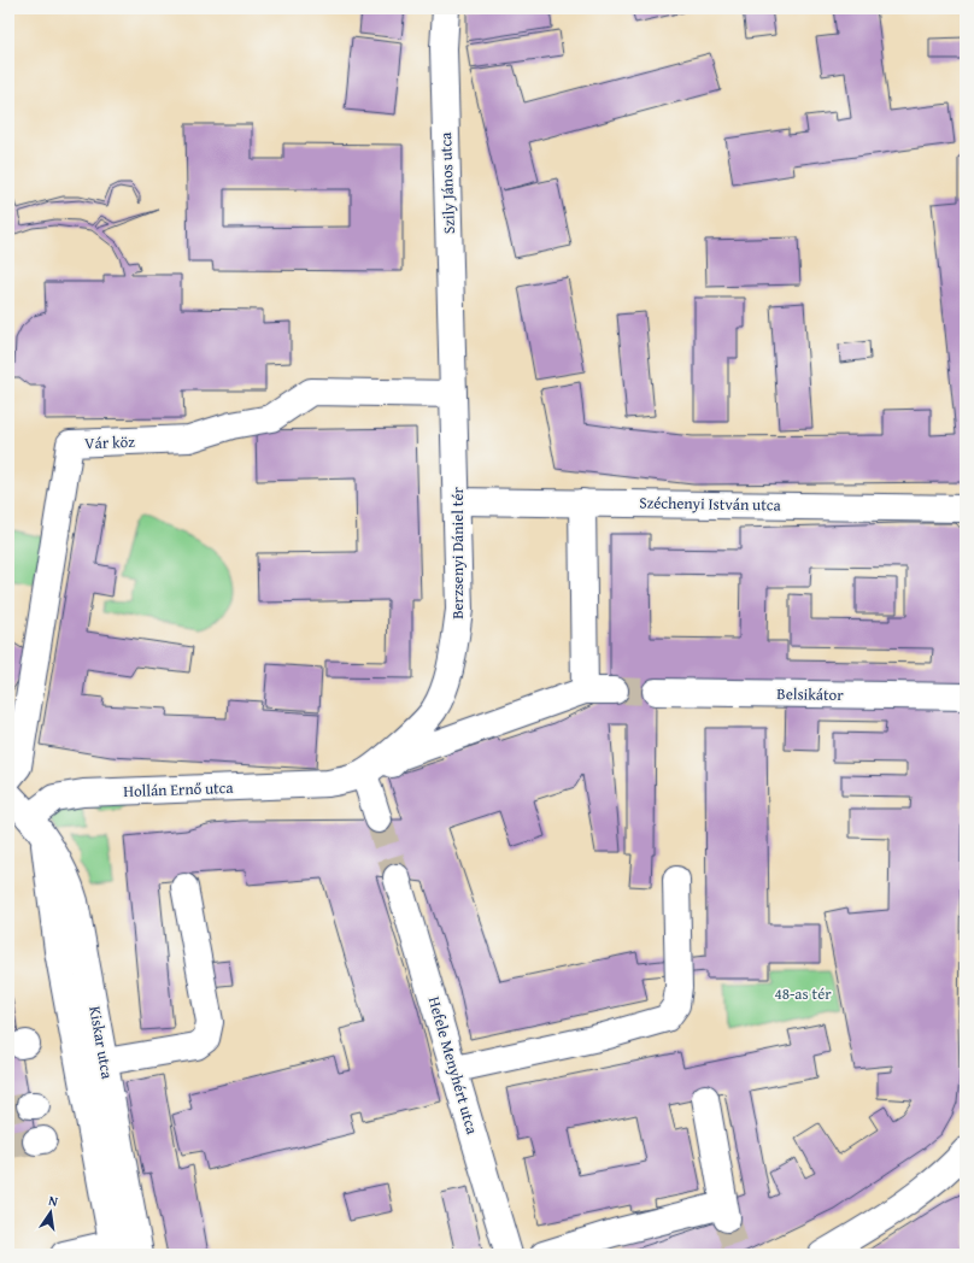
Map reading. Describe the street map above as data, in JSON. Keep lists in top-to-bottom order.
{
  "streets": {
    "street": [
      "Szily János utca",
      "Vár köz",
      "Széchenyi István utca",
      "Berzsenyi Dániel tér",
      "Belsikátor",
      "Hollán Ernő utca",
      "Kiskar utca",
      "Hefele Menyhért utca"
    ]
  },
  "crossings": [
    ["Szily János utca", "Berzsenyi Dániel tér"],
    ["Vár köz", "Berzsenyi Dániel tér"],
    ["Széchenyi István utca", "Berzsenyi Dániel tér"],
    ["Berzsenyi Dániel tér", "Hollán Ernő utca"],
    ["Hollán Ernő utca", "Kiskar utca"]
  ],
  "parks": ["48-as tér"],
  "north": "top"
}
